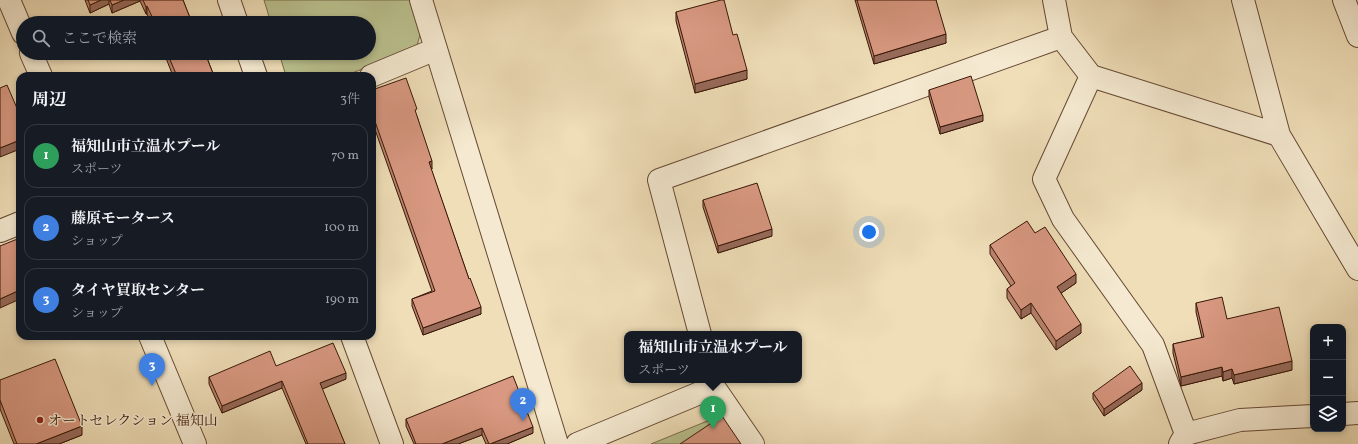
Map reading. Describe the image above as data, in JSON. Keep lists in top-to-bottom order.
{
  "places": ["オートセレクション 福知山"],
  "page": {
    "search": "ここで検索",
    "heading": ["周辺", "3件"],
    "list": [
      {
        "mark": "1",
        "name": "福知山市立温水プール",
        "note": "スポーツ",
        "value": "70 m"
      },
      {
        "mark": "2",
        "name": "藤原モータース",
        "note": "ショップ",
        "value": "100 m"
      },
      {
        "mark": "3",
        "name": "タイヤ買取センター",
        "note": "ショップ",
        "value": "190 m"
      }
    ],
    "map_buttons": ["+", "−"],
    "popup": ["福知山市立温水プール", "スポーツ"],
    "pins": ["3", "2", "1"]
  }
}
